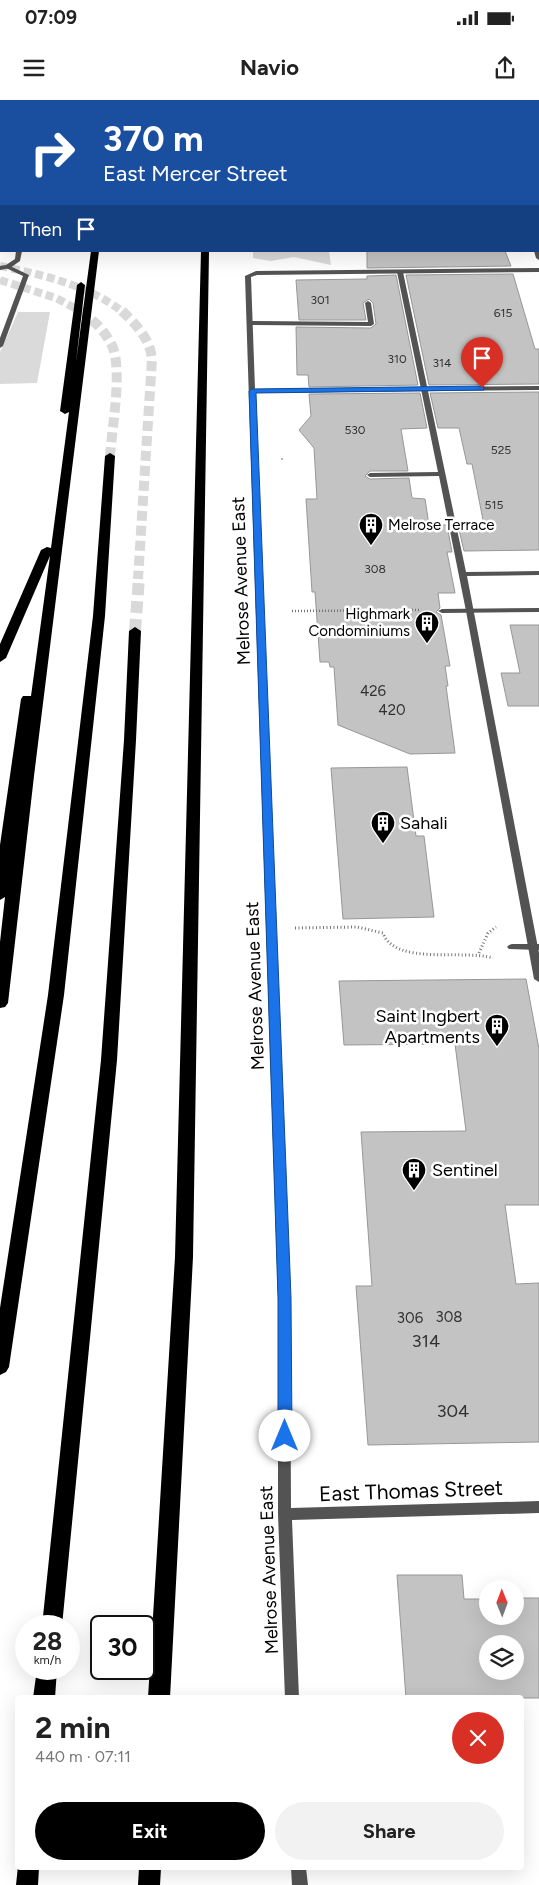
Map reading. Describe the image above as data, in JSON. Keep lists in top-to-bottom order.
{
  "streets": {
    "street": ["Melrose Avenue East", "East Thomas Street"]
  },
  "crossings": [
    ["Melrose Avenue East", "East Thomas Street"]
  ],
  "places": {
    "building": [
      "Melrose Terrace",
      "Highmark Condominiums",
      "Sahali",
      "Saint Ingbert Apartments",
      "Sentinel"
    ]
  },
  "house_numbers": [
    "301",
    "615",
    "310",
    "314",
    "530",
    "525",
    "515",
    "308",
    "426",
    "420",
    "308",
    "306",
    "314",
    "304"
  ],
  "north": "top",
  "page": {
    "status": "07:09",
    "header": "Navio",
    "turn": ["370 m", "East Mercer Street"],
    "then": "Then",
    "speed": "28 km/h",
    "limit": "30",
    "heading": ["2 min", "440 m · 07:11"],
    "buttons": ["Exit", "Share"]
  }
}
